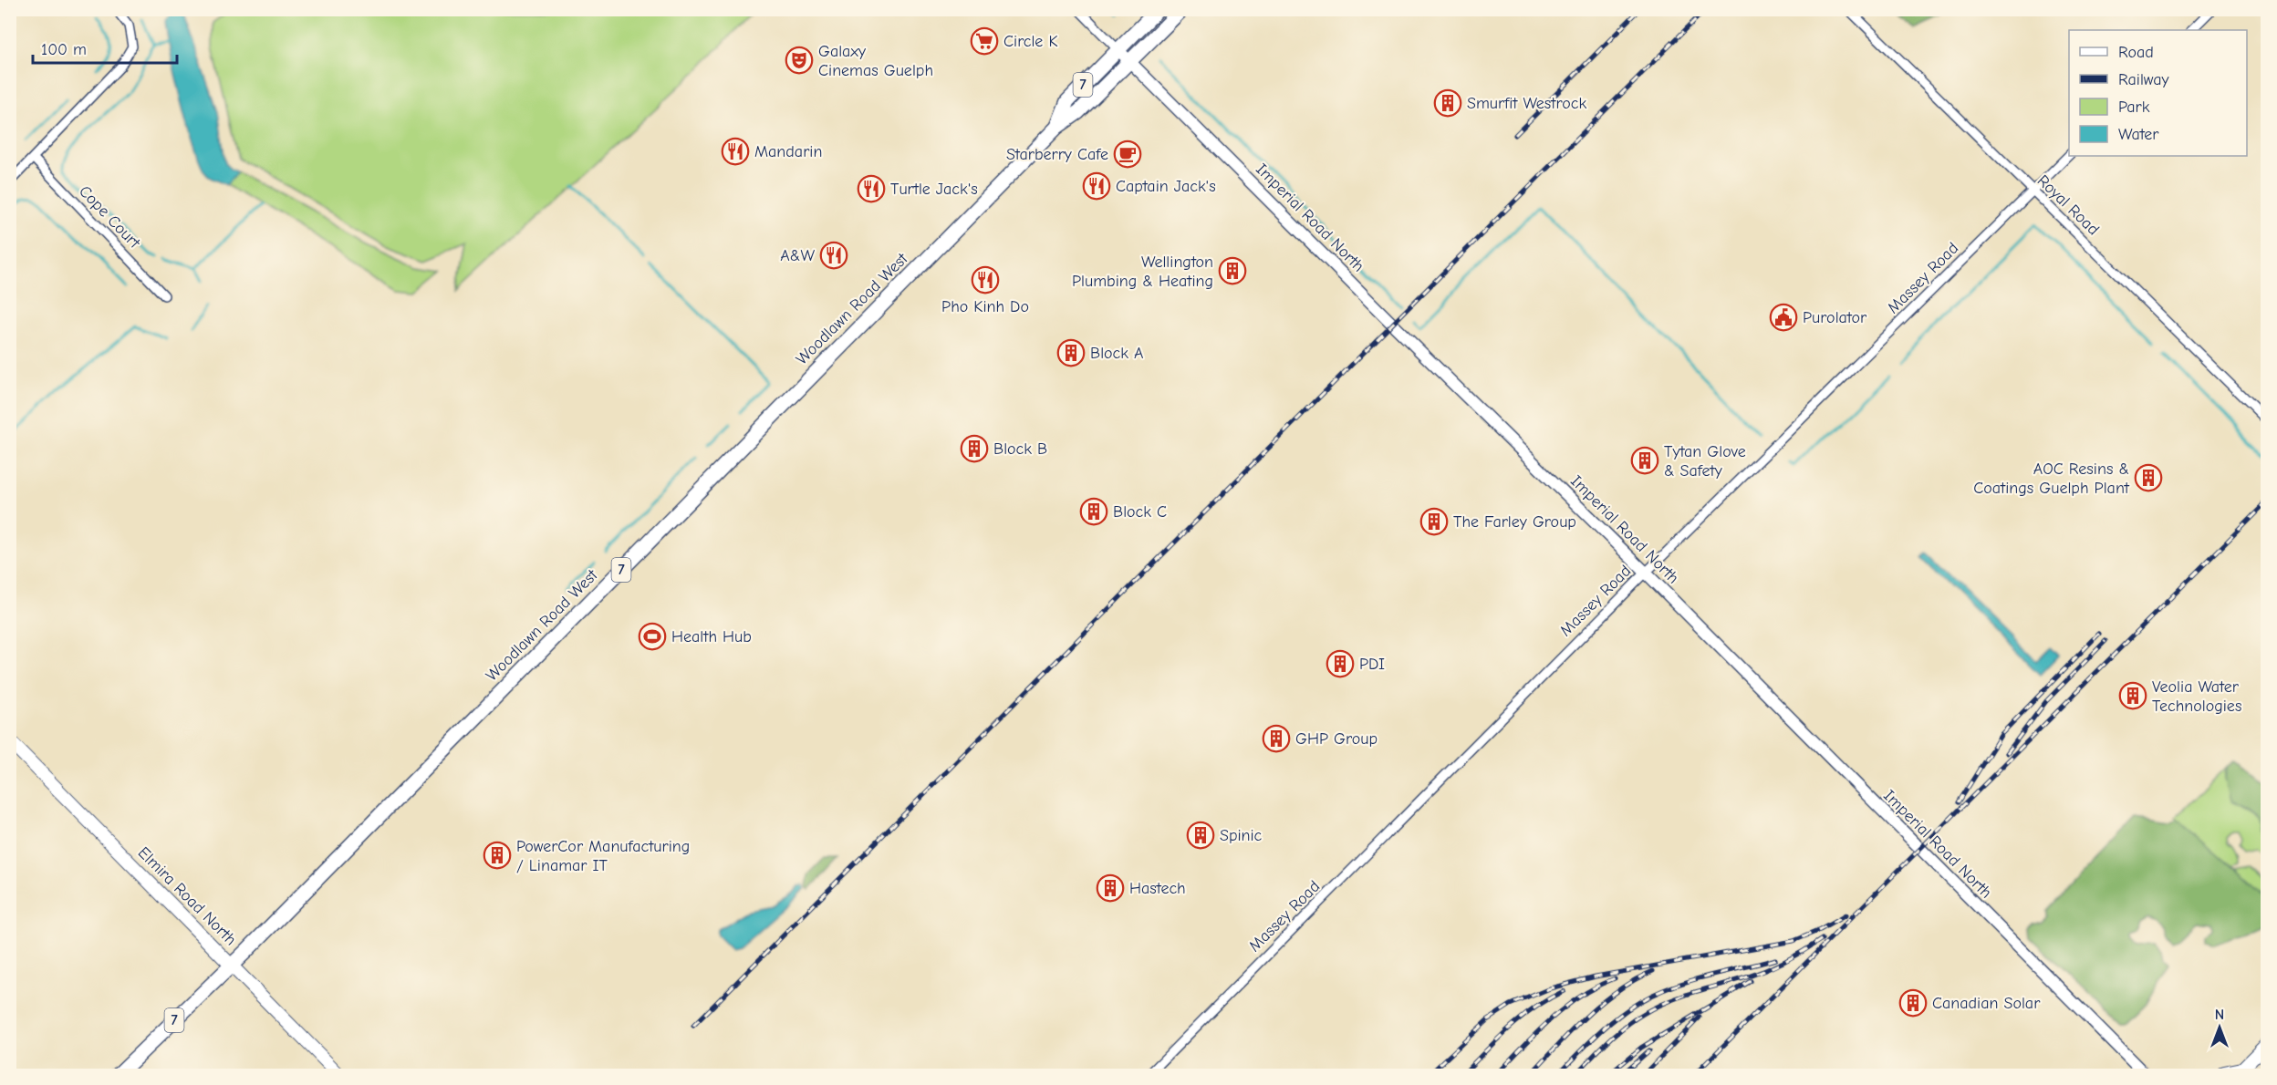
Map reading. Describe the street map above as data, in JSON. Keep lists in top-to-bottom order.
{
  "streets": {
    "main road": ["7", "Woodlawn Road West", "Elmira Road North"],
    "street": [
      "Royal Road",
      "Cope Court",
      "Imperial Road North",
      "Massey Road"
    ]
  },
  "crossings": [
    ["Royal Road", "Massey Road"],
    ["Imperial Road North", "Massey Road"],
    ["Imperial Road North", "Woodlawn Road West"],
    ["Woodlawn Road West", "Elmira Road North"]
  ],
  "places": {
    "supermarket": ["Circle K"],
    "theatre": ["Galaxy Cinemas Guelph"],
    "building": [
      "Smurfit Westrock",
      "Wellington Plumbing & Heating",
      "Block A",
      "Block B",
      "Tytan Glove & Safety",
      "AOC Resins & Coatings Guelph Plant",
      "Block C",
      "The Farley Group",
      "PDI",
      "Veolia Water Technologies",
      "GHP Group",
      "Spinic",
      "PowerCor Manufacturing / Linamar IT",
      "Hastech",
      "Canadian Solar"
    ],
    "restaurant": [
      "Mandarin",
      "Captain Jack's",
      "Turtle Jack's",
      "A&W",
      "Pho Kinh Do"
    ],
    "cafe": ["Starberry Cafe"],
    "public building": ["Purolator"],
    "sports": ["Health Hub"]
  },
  "legend": [
    "Road",
    "Railway",
    "Park",
    "Water"
  ],
  "scale_bar": "100 m",
  "north": "top"
}
